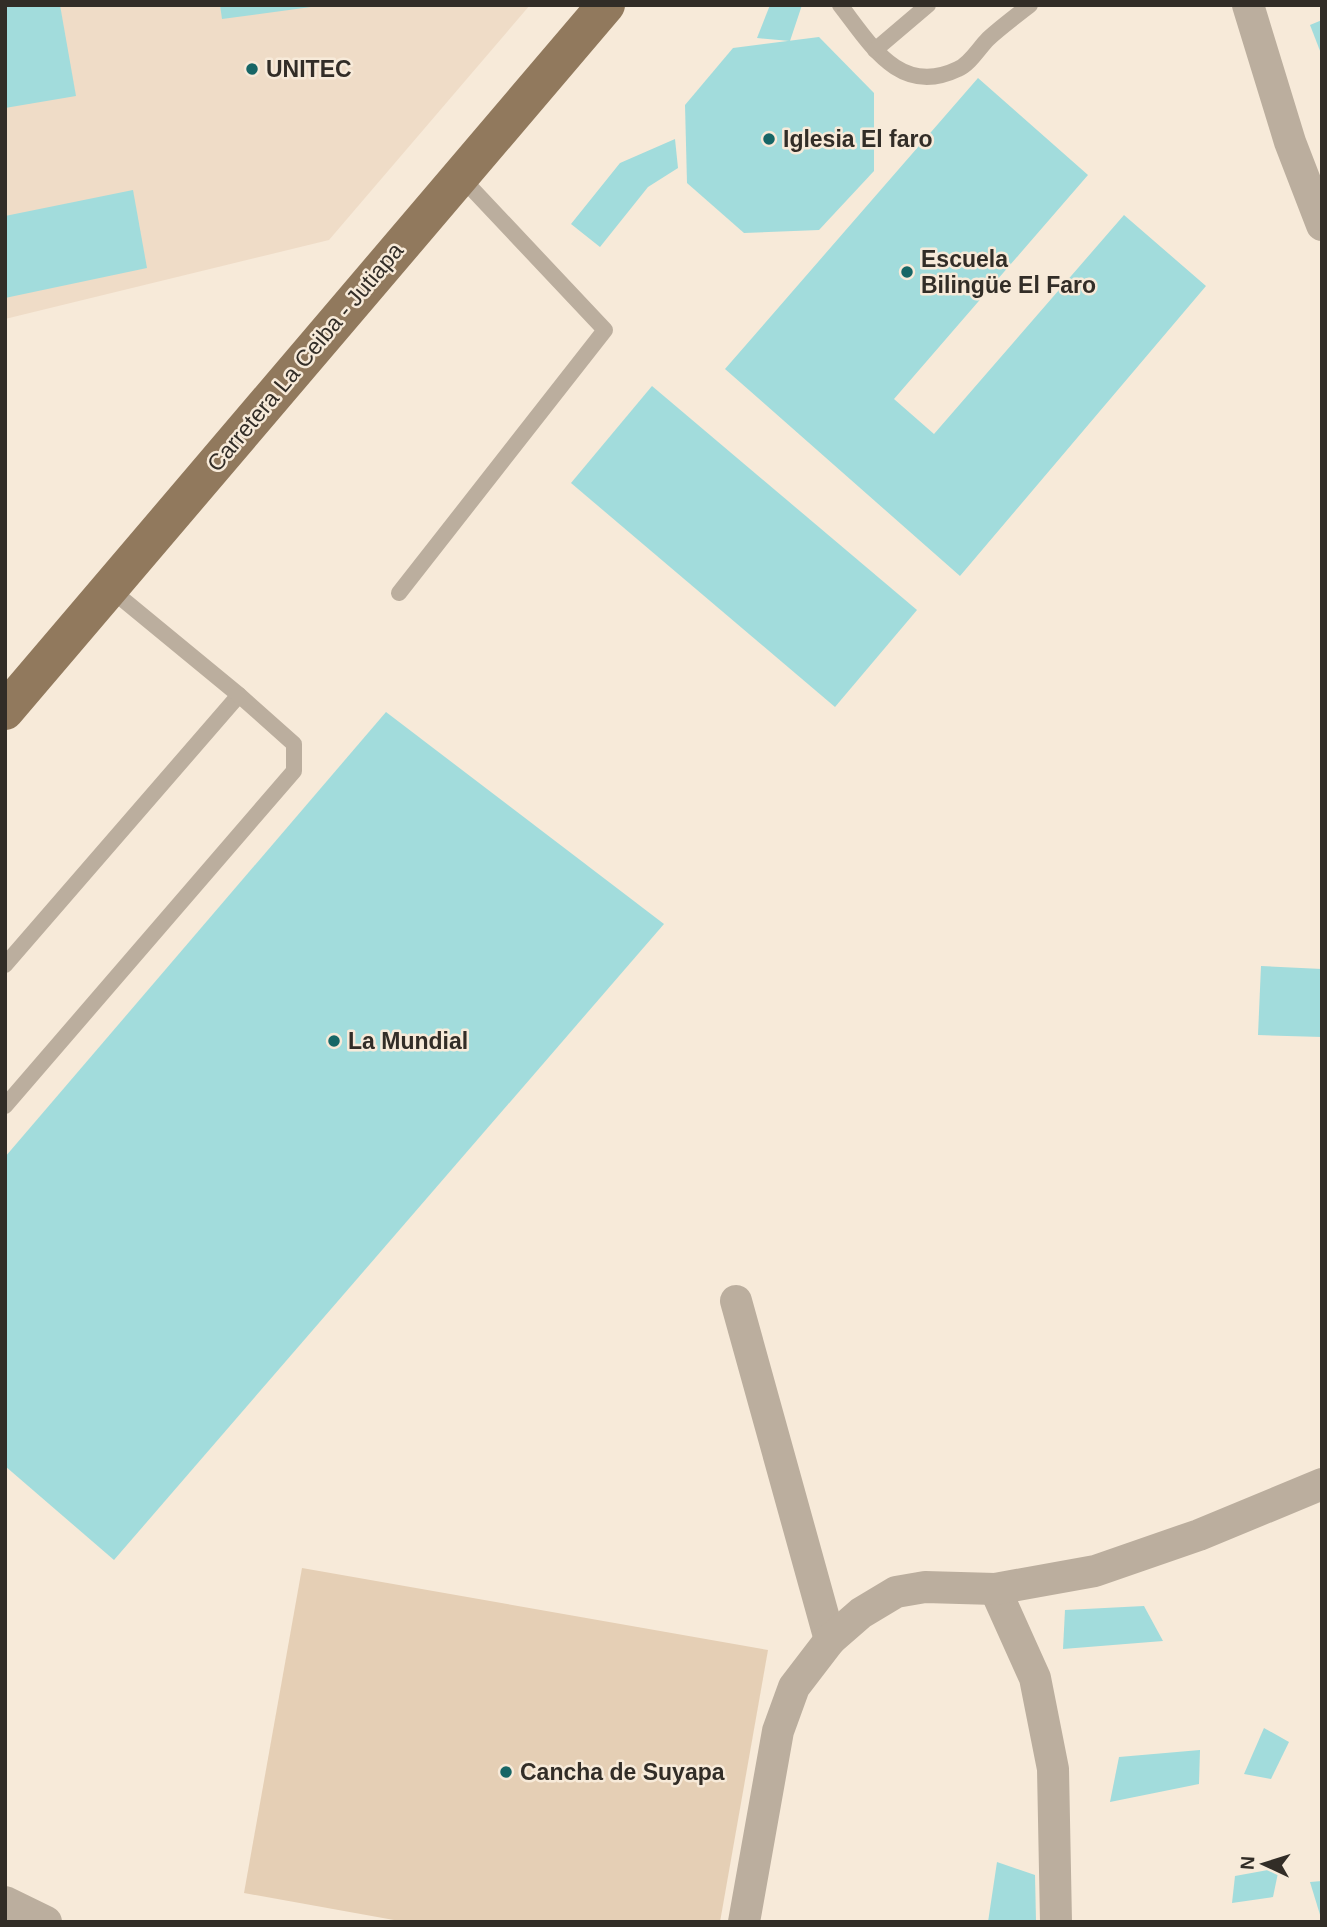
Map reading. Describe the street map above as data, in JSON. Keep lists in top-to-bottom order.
{
  "streets": {
    "main road": ["Carretera La Ceiba - Jutiapa"]
  },
  "places": [
    "UNITEC",
    "Iglesia El faro",
    "Escuela Bilingüe El Faro",
    "La Mundial",
    "Cancha de Suyapa"
  ],
  "north": "left"
}
